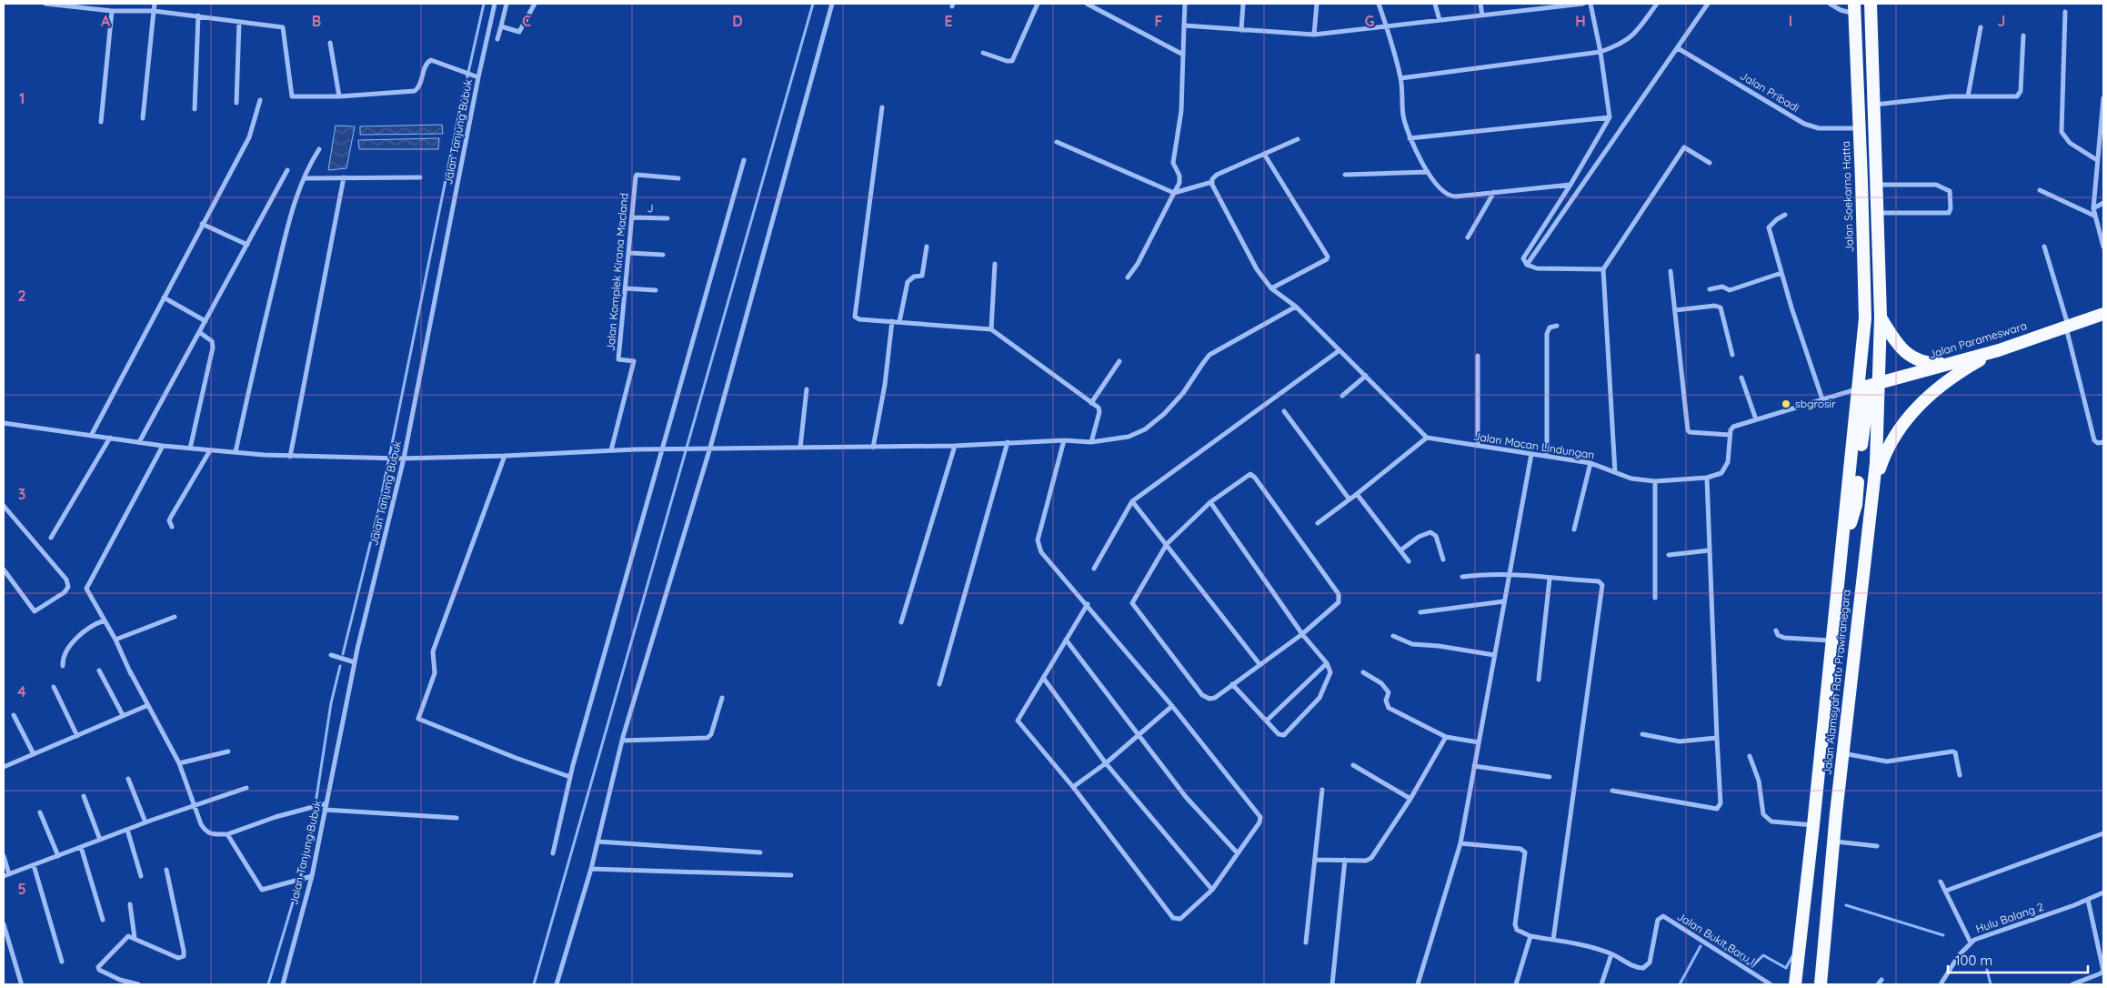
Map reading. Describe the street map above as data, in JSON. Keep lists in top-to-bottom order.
{
  "streets": {
    "highway": ["Jalan Soekarno Hatta", "Jalan Parameswara", "Jalan Alamsyah Ratu Prawiranegara"],
    "street": [
      "Jalan Pribadi",
      "Jalan Tanjung Bubuk",
      "J",
      "Jalan Komplek Kirana Macland",
      "Jalan Macan Lindungan",
      "Hulu Balang 2",
      "Jalan Bukit Baru I"
    ]
  },
  "crossings": [
    ["Jalan Pribadi", "Jalan Soekarno Hatta"],
    ["Jalan Soekarno Hatta", "Jalan Parameswara"],
    ["Jalan Soekarno Hatta", "Jalan Alamsyah Ratu Prawiranegara"],
    ["J", "Jalan Komplek Kirana Macland"],
    ["Jalan Parameswara", "Jalan Alamsyah Ratu Prawiranegara"]
  ],
  "places": ["sbgrosir"],
  "scale_bar": "100 m",
  "grid": {
    "columns": [
      "A",
      "B",
      "C",
      "D",
      "E",
      "F",
      "G",
      "H",
      "I",
      "J"
    ],
    "rows": [
      "1",
      "2",
      "3",
      "4",
      "5"
    ]
  }
}
